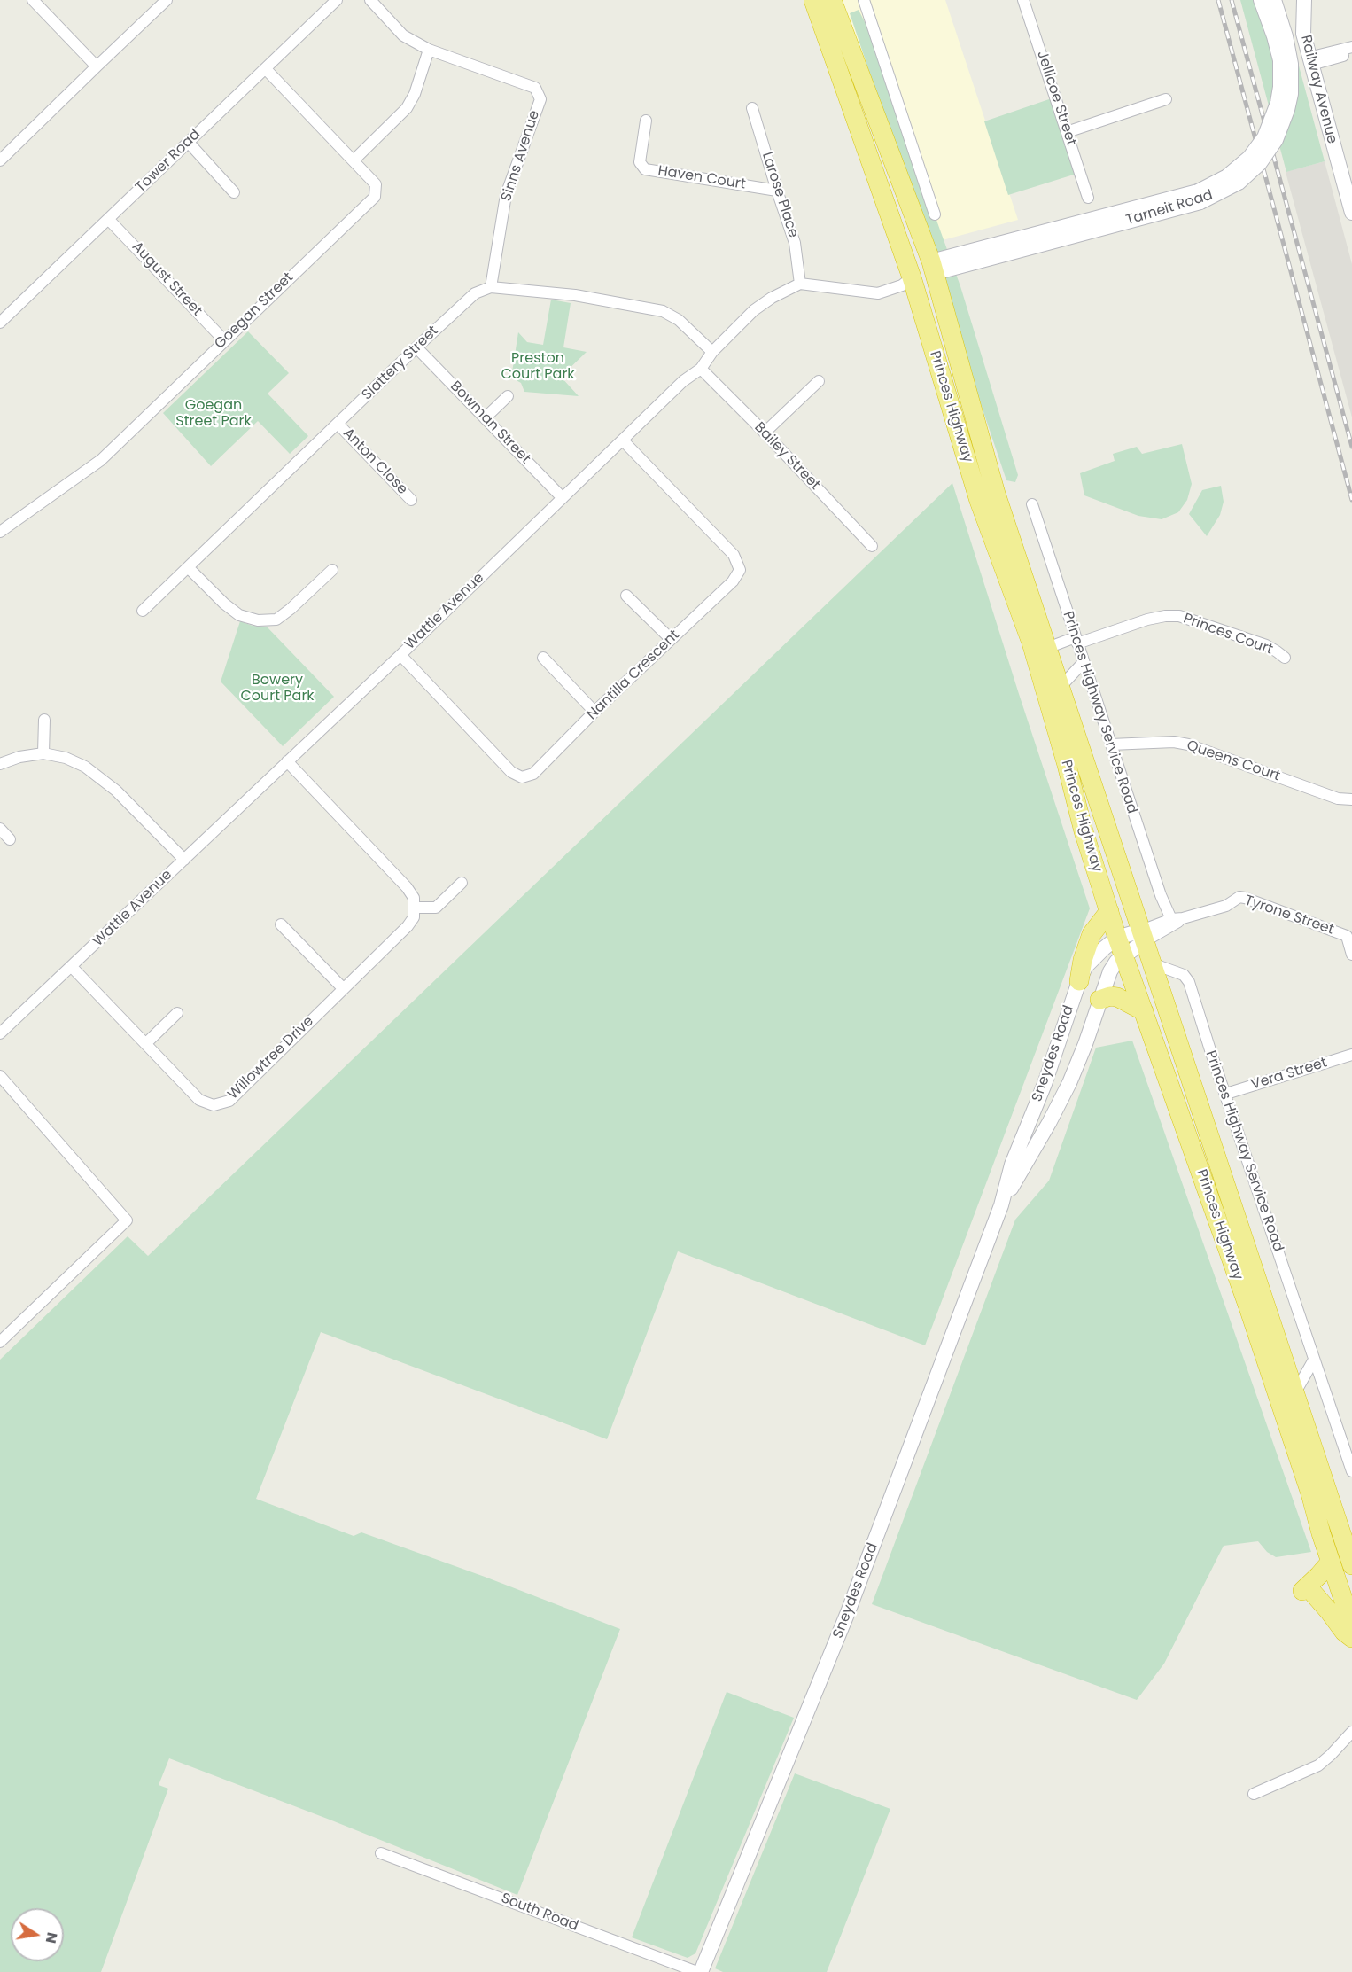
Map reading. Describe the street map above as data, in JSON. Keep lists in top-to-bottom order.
{
  "streets": {
    "highway": ["Princes Highway"],
    "main road": ["Railway Avenue", "Tarneit Road", "Sneydes Road"],
    "street": [
      "Jellicoe Street",
      "Sinns Avenue",
      "Tower Road",
      "Haven Court",
      "Larose Place",
      "August Street",
      "Goegan Street",
      "Slattery Street",
      "Bowman Street",
      "Bailey Street",
      "Anton Close",
      "Wattle Avenue",
      "Princes Court",
      "Nantilla Crescent",
      "Princes Highway Service Road",
      "Queens Court",
      "Tyrone Street",
      "Willowtree Drive",
      "Vera Street",
      "South Road"
    ]
  },
  "crossings": [
    ["Sinns Avenue", "Slattery Street"],
    ["Tower Road", "August Street"],
    ["Tower Road", "Goegan Street"],
    ["Haven Court", "Larose Place"],
    ["Larose Place", "Wattle Avenue"],
    ["Tarneit Road", "Princes Highway"],
    ["August Street", "Goegan Street"],
    ["Slattery Street", "Bowman Street"],
    ["Slattery Street", "Anton Close"],
    ["Princes Highway", "Princes Highway Service Road"],
    ["Princes Highway", "Tyrone Street"],
    ["Princes Highway", "Sneydes Road"],
    ["Bowman Street", "Wattle Avenue"],
    ["Bailey Street", "Wattle Avenue"],
    ["Wattle Avenue", "Nantilla Crescent"],
    ["Wattle Avenue", "Willowtree Drive"],
    ["Princes Court", "Princes Highway Service Road"],
    ["Princes Highway Service Road", "Queens Court"],
    ["Princes Highway Service Road", "Tyrone Street"],
    ["Princes Highway Service Road", "Vera Street"],
    ["Tyrone Street", "Sneydes Road"],
    ["Sneydes Road", "South Road"]
  ],
  "parks": ["Preston Court Park", "Goegan Street Park", "Bowery Court Park"],
  "north": "right"
}
